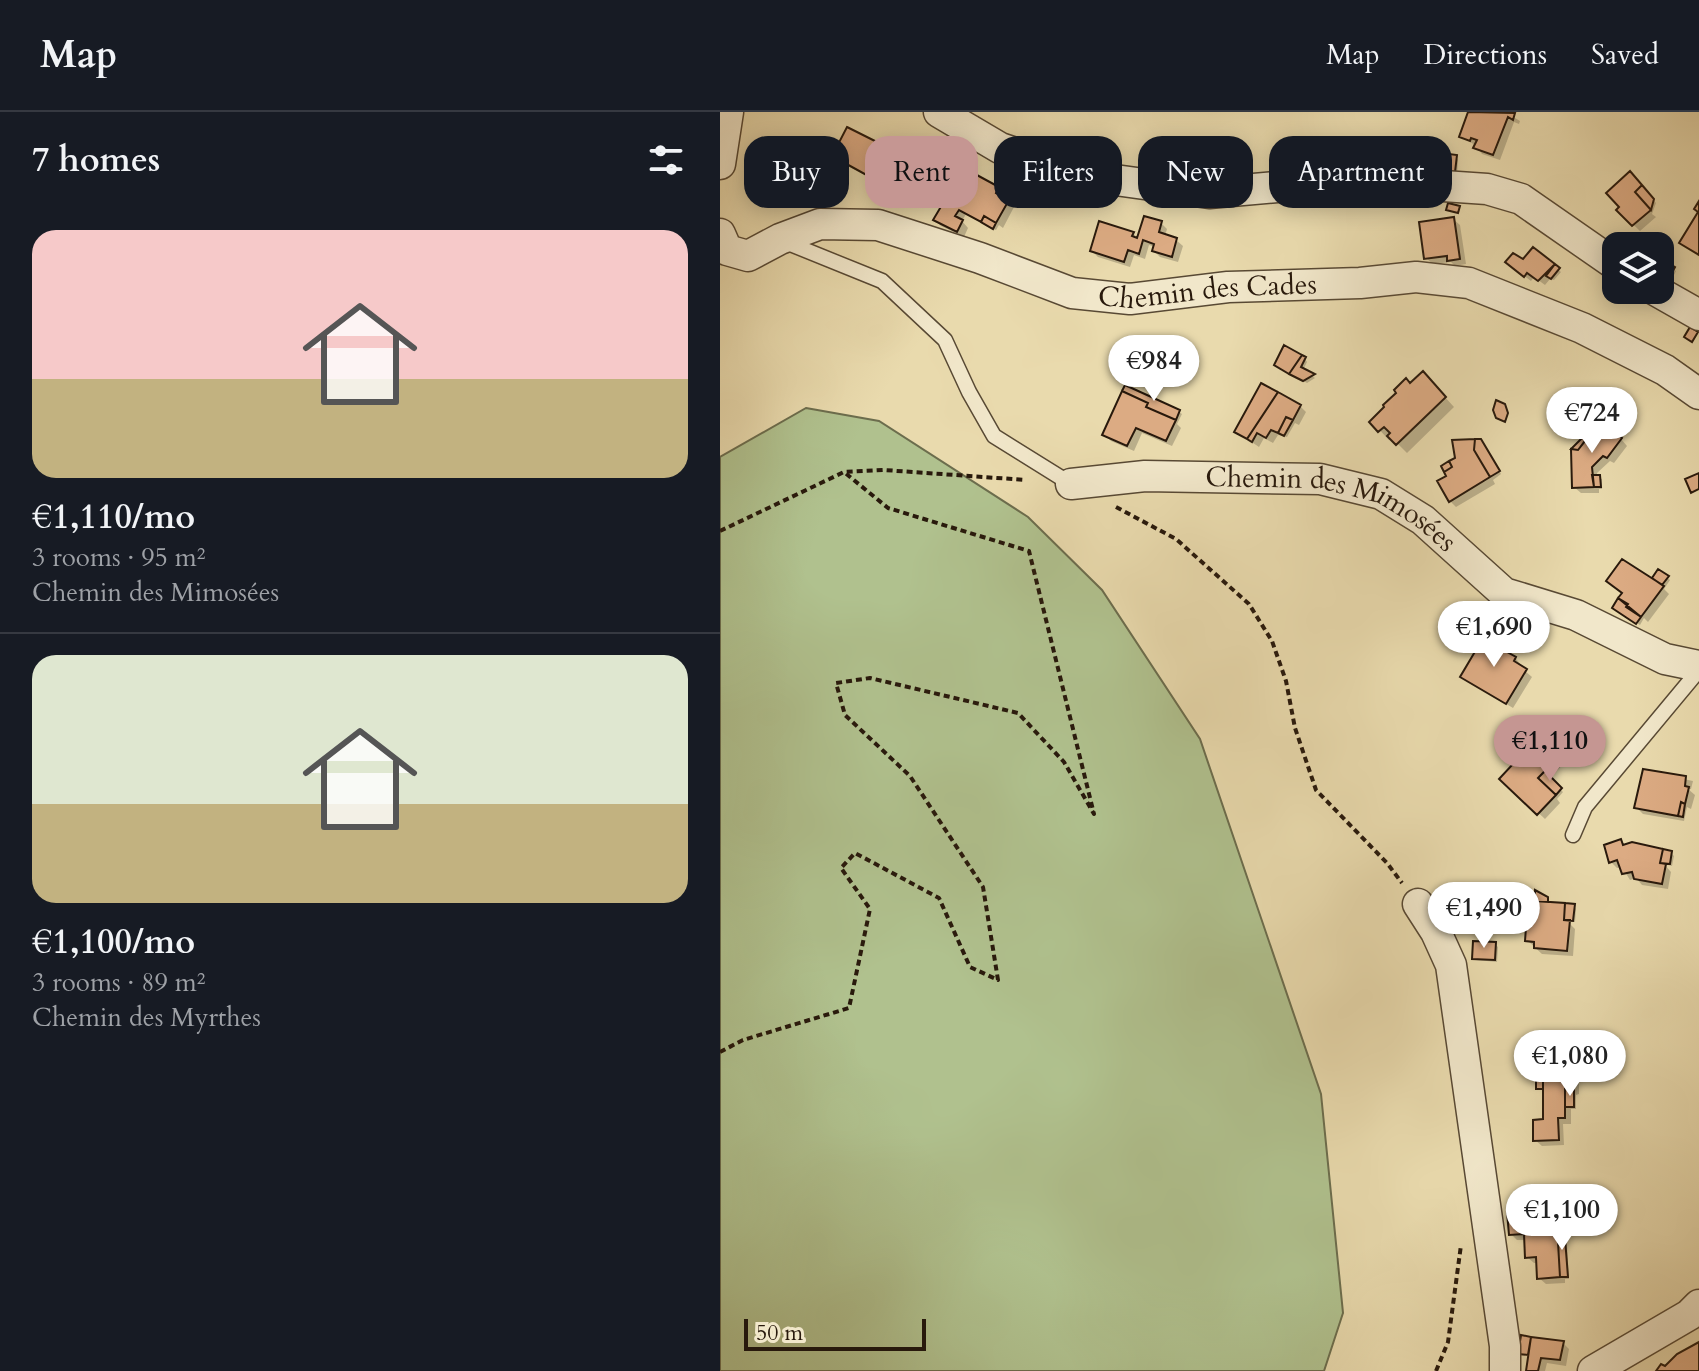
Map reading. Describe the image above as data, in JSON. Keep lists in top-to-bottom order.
{
  "streets": {
    "street": ["Chemin des Cades", "Chemin des Mimosées"]
  },
  "scale_bar": "50 m",
  "page": {
    "header": "Map",
    "nav": ["Map", "Directions", "Saved"],
    "heading": "7 homes",
    "chip": [
      "Buy",
      "Rent",
      "Filters",
      "New",
      "Apartment"
    ],
    "list": [
      {
        "name": "€1,110/mo",
        "note": "3 rooms · 95 m² · Chemin des Mimosées"
      },
      {
        "name": "€1,100/mo",
        "note": "3 rooms · 89 m² · Chemin des Myrthes"
      }
    ],
    "price": [
      "€984",
      "€724",
      "€1,690",
      "€1,110",
      "€1,490",
      "€1,080",
      "€1,100"
    ],
    "scale": "50 m"
  }
}
